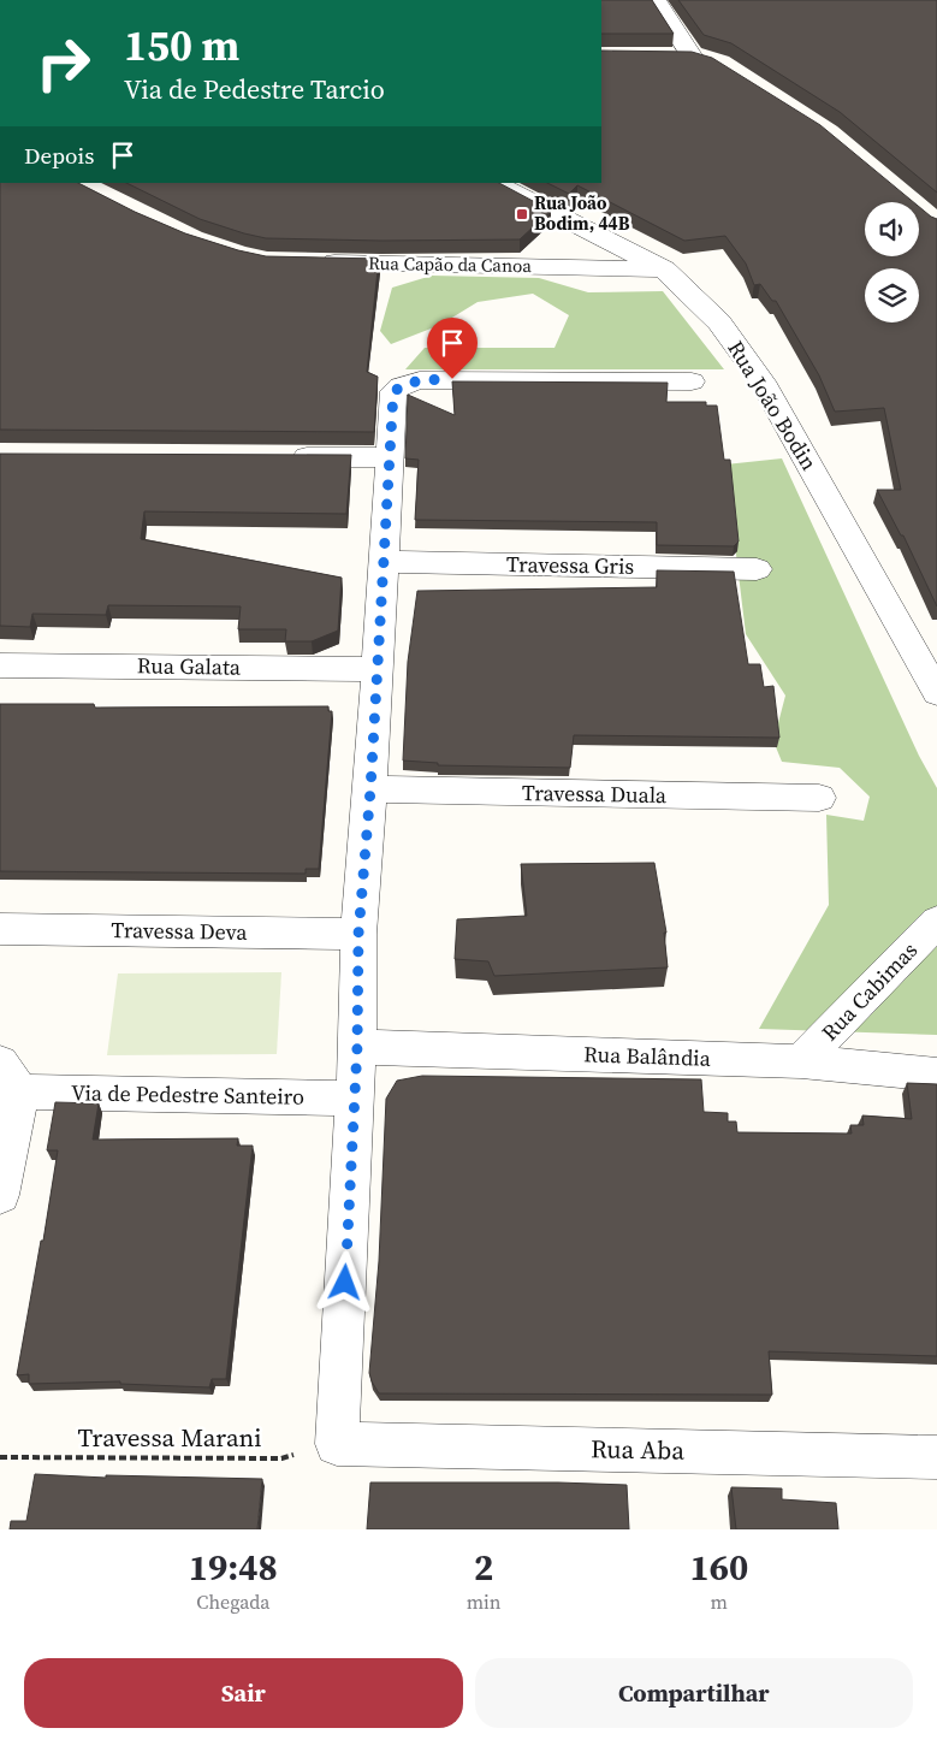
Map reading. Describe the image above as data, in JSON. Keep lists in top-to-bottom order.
{
  "streets": {
    "street": [
      "Rua Capão da Canoa",
      "Rua João Bodin",
      "Travessa Gris",
      "Rua Galata",
      "Travessa Duala",
      "Travessa Deva",
      "Rua Cabimas",
      "Rua Balândia",
      "Via de Pedestre Santeiro",
      "Rua Aba"
    ],
    "path": ["Travessa Marani"]
  },
  "crossings": [
    ["Rua Capão da Canoa", "Rua João Bodin"],
    ["Rua Cabimas", "Rua Balândia"],
    ["Travessa Marani", "Rua Aba"]
  ],
  "places": {
    "transit": ["Rua João Bodim, 44B"]
  },
  "page": {
    "turn": ["150 m", "Via de Pedestre Tarcio"],
    "then": "Depois",
    "eta": [
      "19:48",
      "Chegada",
      "2",
      "min",
      "160",
      "m"
    ],
    "buttons": ["Sair", "Compartilhar"]
  }
}
